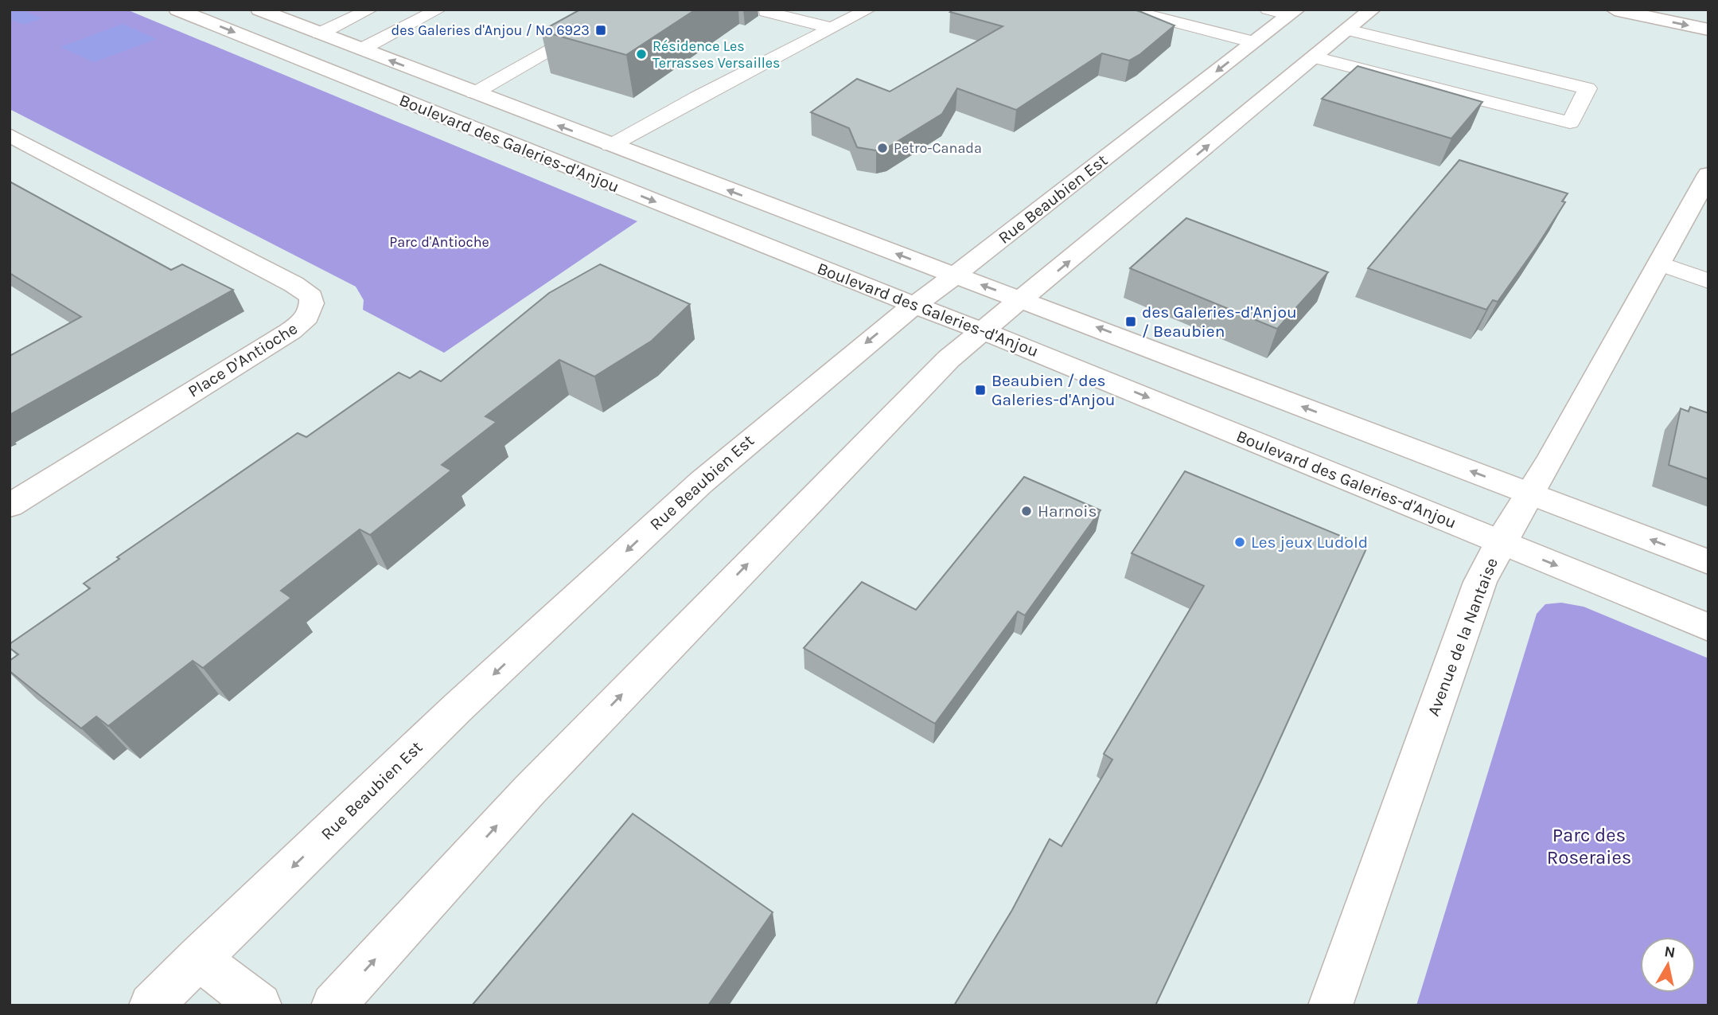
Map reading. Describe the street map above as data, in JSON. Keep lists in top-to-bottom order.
{
  "streets": {
    "street": [
      "Boulevard des Galeries-d'Anjou",
      "Rue Beaubien Est",
      "Place D'Antioche",
      "Avenue de la Nantaise"
    ]
  },
  "crossings": [
    ["Boulevard des Galeries-d'Anjou", "Rue Beaubien Est"],
    ["Boulevard des Galeries-d'Anjou", "Avenue de la Nantaise"]
  ],
  "parks": ["Parc d'Antioche", "Parc des Roseraies"],
  "places": {
    "transit": ["des Galeries d'Anjou / No 6923", "des Galeries-d'Anjou / Beaubien", "Beaubien / des Galeries-d'Anjou"],
    "other": [
      "Résidence Les Terrasses Versailles",
      "Petro-Canada",
      "Harnois",
      "Les jeux Ludold"
    ]
  },
  "north": "top"
}
